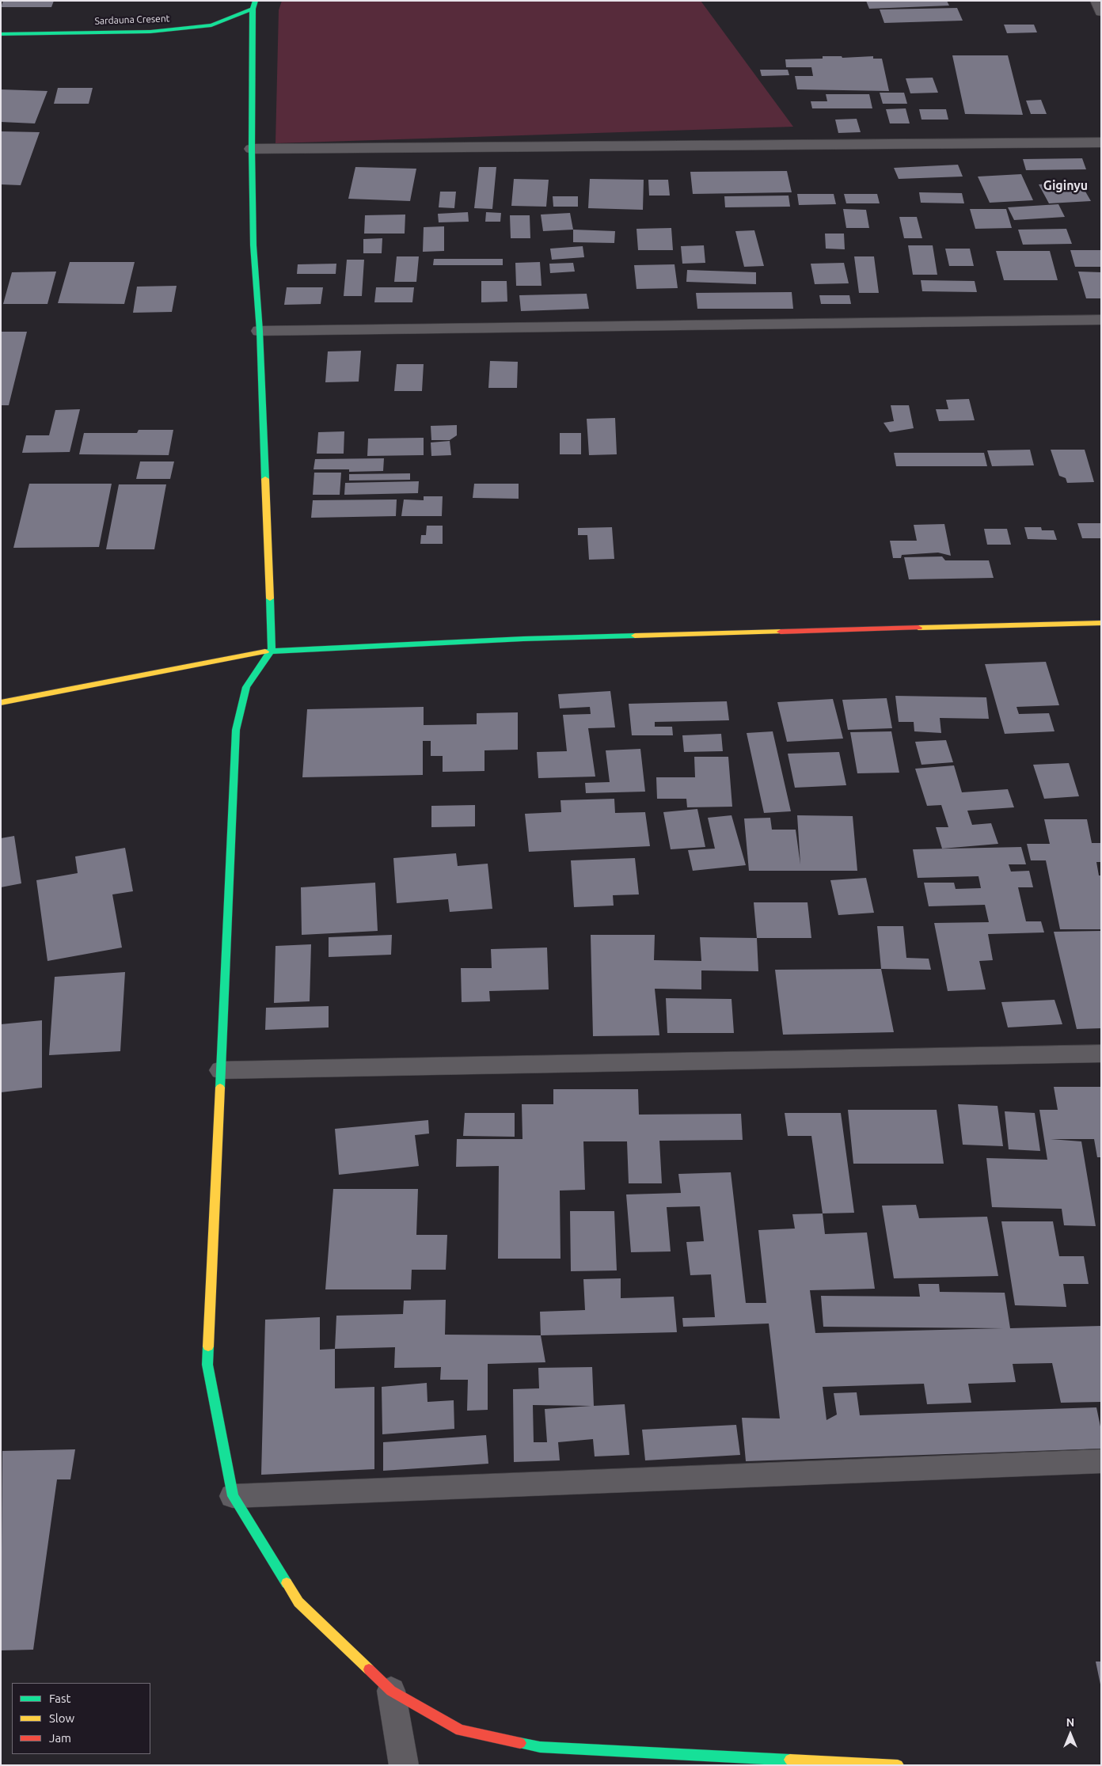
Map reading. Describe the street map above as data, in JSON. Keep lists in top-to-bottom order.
{
  "streets": {
    "street": ["Sardauna Cresent"]
  },
  "districts": ["Giginyu"],
  "legend": ["Fast", "Slow", "Jam"],
  "north": "top"
}
